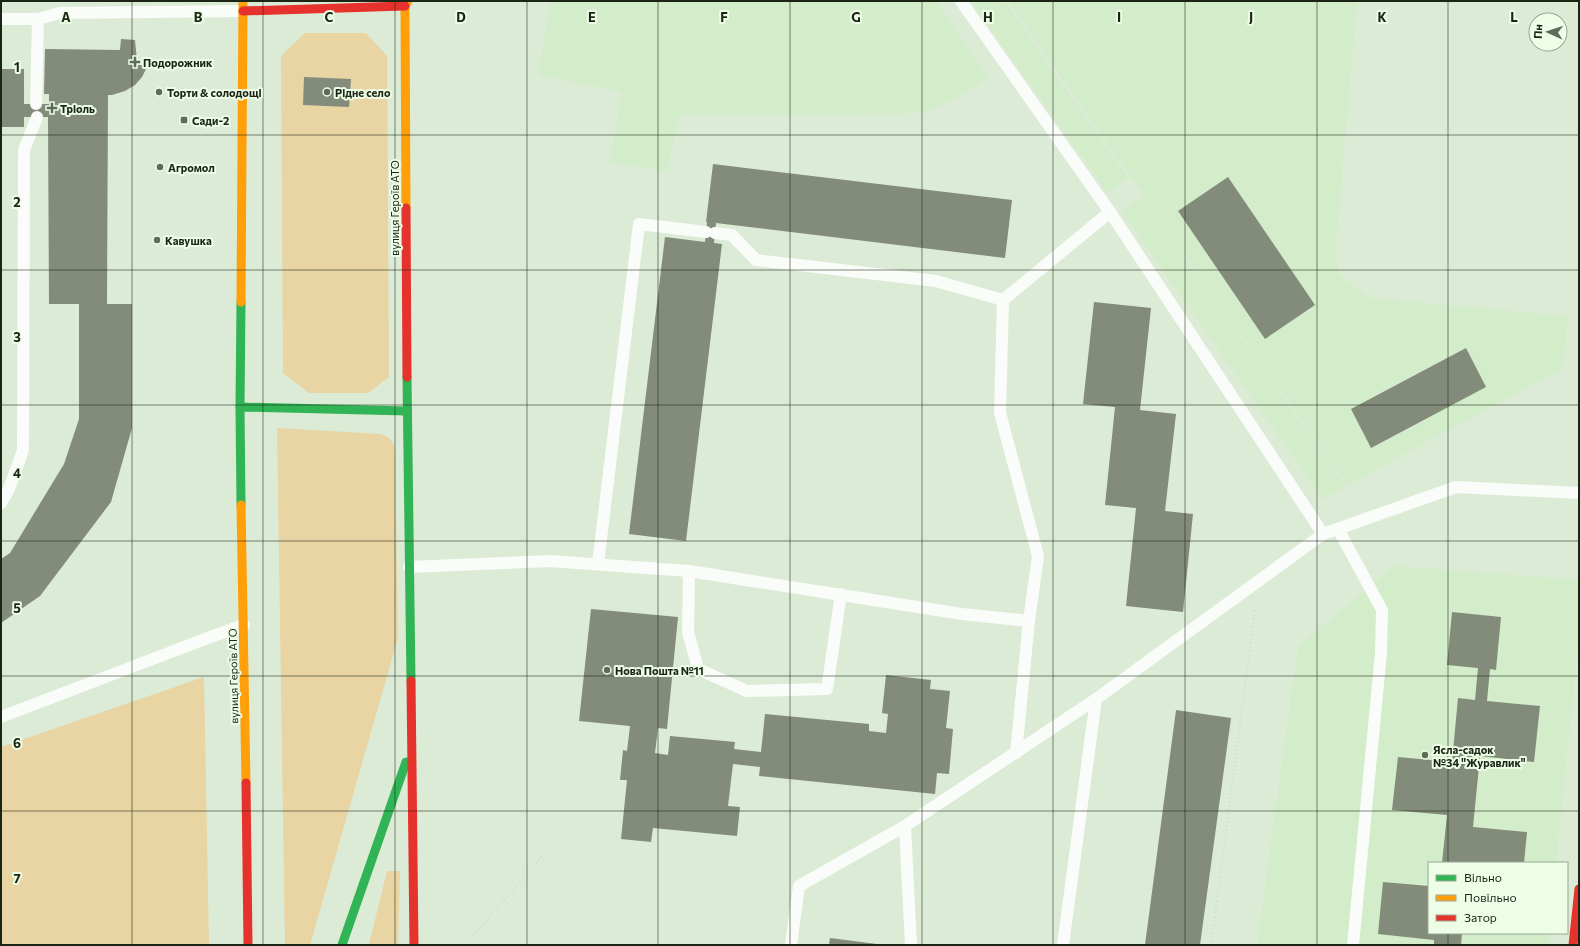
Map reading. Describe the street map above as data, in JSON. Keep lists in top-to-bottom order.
{
  "streets": {
    "street": ["вулиця Героїв АТО"]
  },
  "places": {
    "health": ["Подорожник", "Тріоль"],
    "other": [
      "Торти & солодощі",
      "Рідне село",
      "Агромол",
      "Кавушка",
      "Нова Пошта №11",
      "Ясла-садок №34 \"Журавлик\""
    ],
    "transit": ["Сади-2"]
  },
  "legend": ["Вільно", "Повільно", "Затор"],
  "north": "left",
  "grid": {
    "columns": [
      "A",
      "B",
      "C",
      "D",
      "E",
      "F",
      "G",
      "H",
      "I",
      "J",
      "K",
      "L"
    ],
    "rows": [
      "1",
      "2",
      "3",
      "4",
      "5",
      "6",
      "7"
    ]
  }
}
